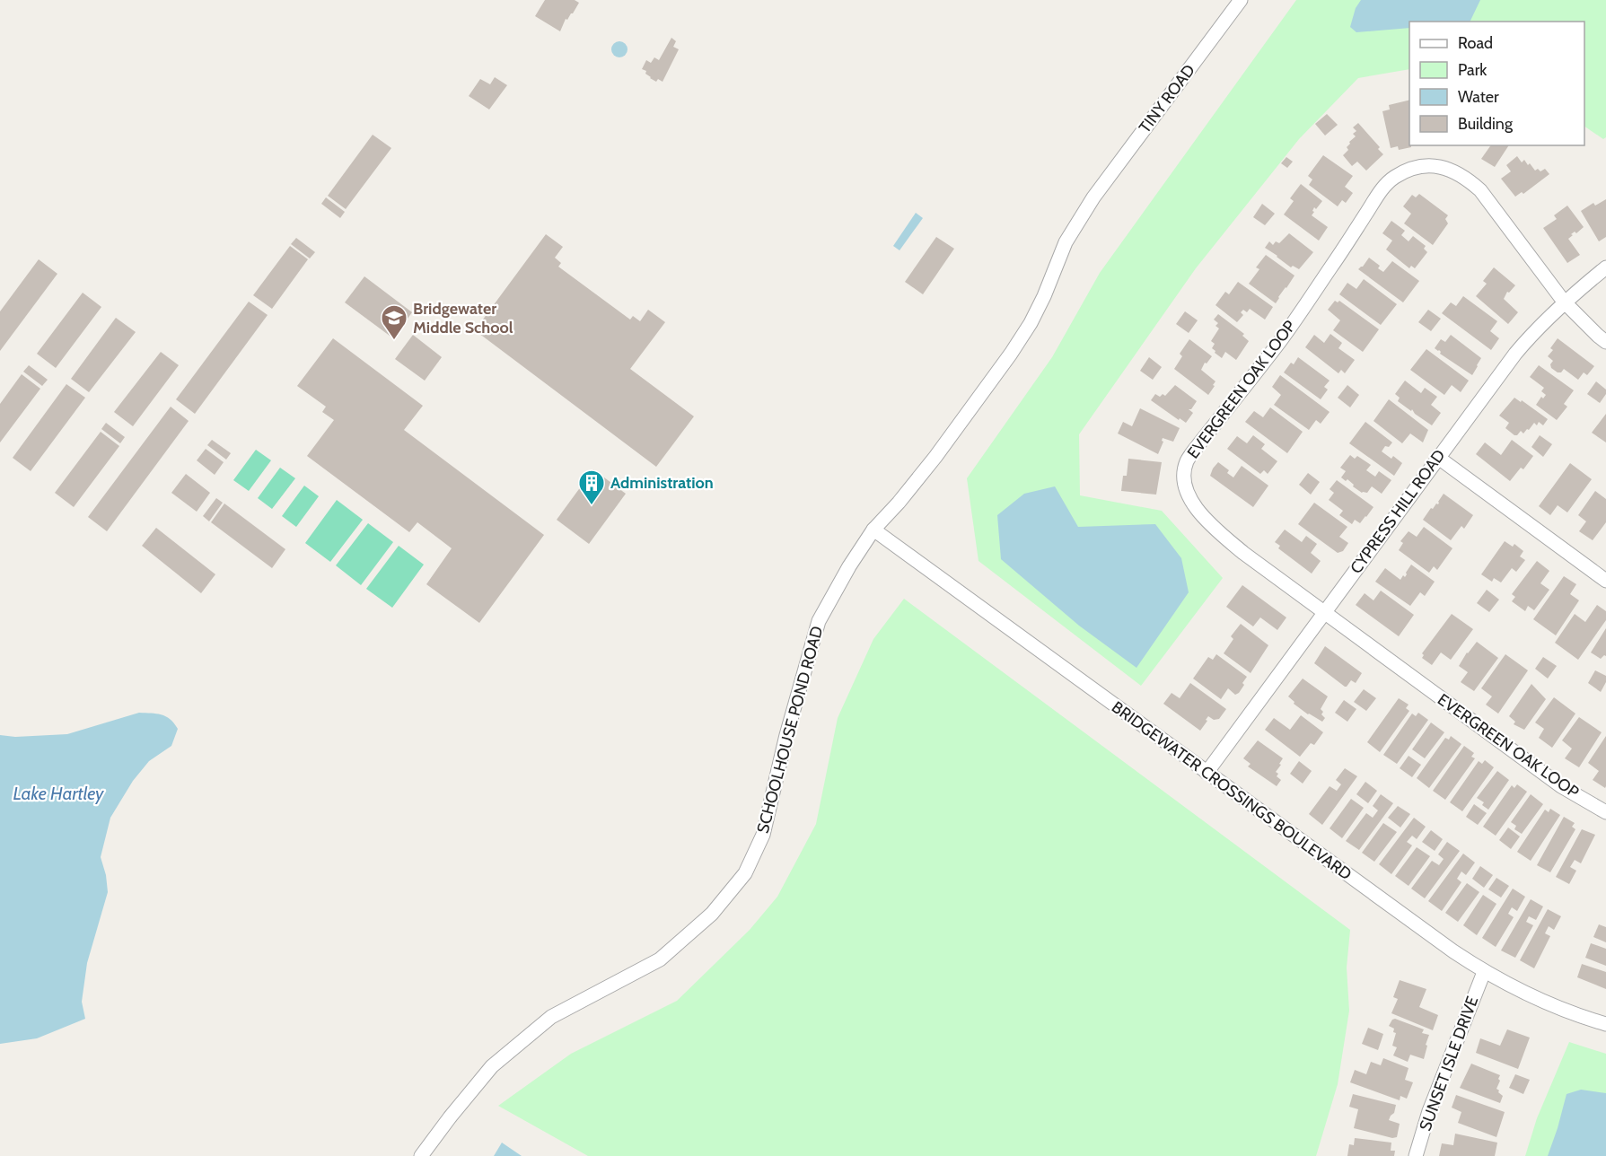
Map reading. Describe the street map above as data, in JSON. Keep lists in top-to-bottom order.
{
  "streets": {
    "street": [
      "TINY ROAD",
      "EVERGREEN OAK LOOP",
      "CYPRESS HILL ROAD",
      "SCHOOLHOUSE POND ROAD",
      "BRIDGEWATER CROSSINGS BOULEVARD",
      "SUNSET ISLE DRIVE"
    ]
  },
  "crossings": [
    ["TINY ROAD", "SCHOOLHOUSE POND ROAD"],
    ["EVERGREEN OAK LOOP", "CYPRESS HILL ROAD"],
    ["CYPRESS HILL ROAD", "BRIDGEWATER CROSSINGS BOULEVARD"],
    ["SCHOOLHOUSE POND ROAD", "BRIDGEWATER CROSSINGS BOULEVARD"],
    ["BRIDGEWATER CROSSINGS BOULEVARD", "SUNSET ISLE DRIVE"]
  ],
  "water": ["Lake Hartley"],
  "places": {
    "school or university": ["Bridgewater Middle School"],
    "building": ["Administration"]
  },
  "legend": [
    "Road",
    "Park",
    "Water",
    "Building"
  ]
}
